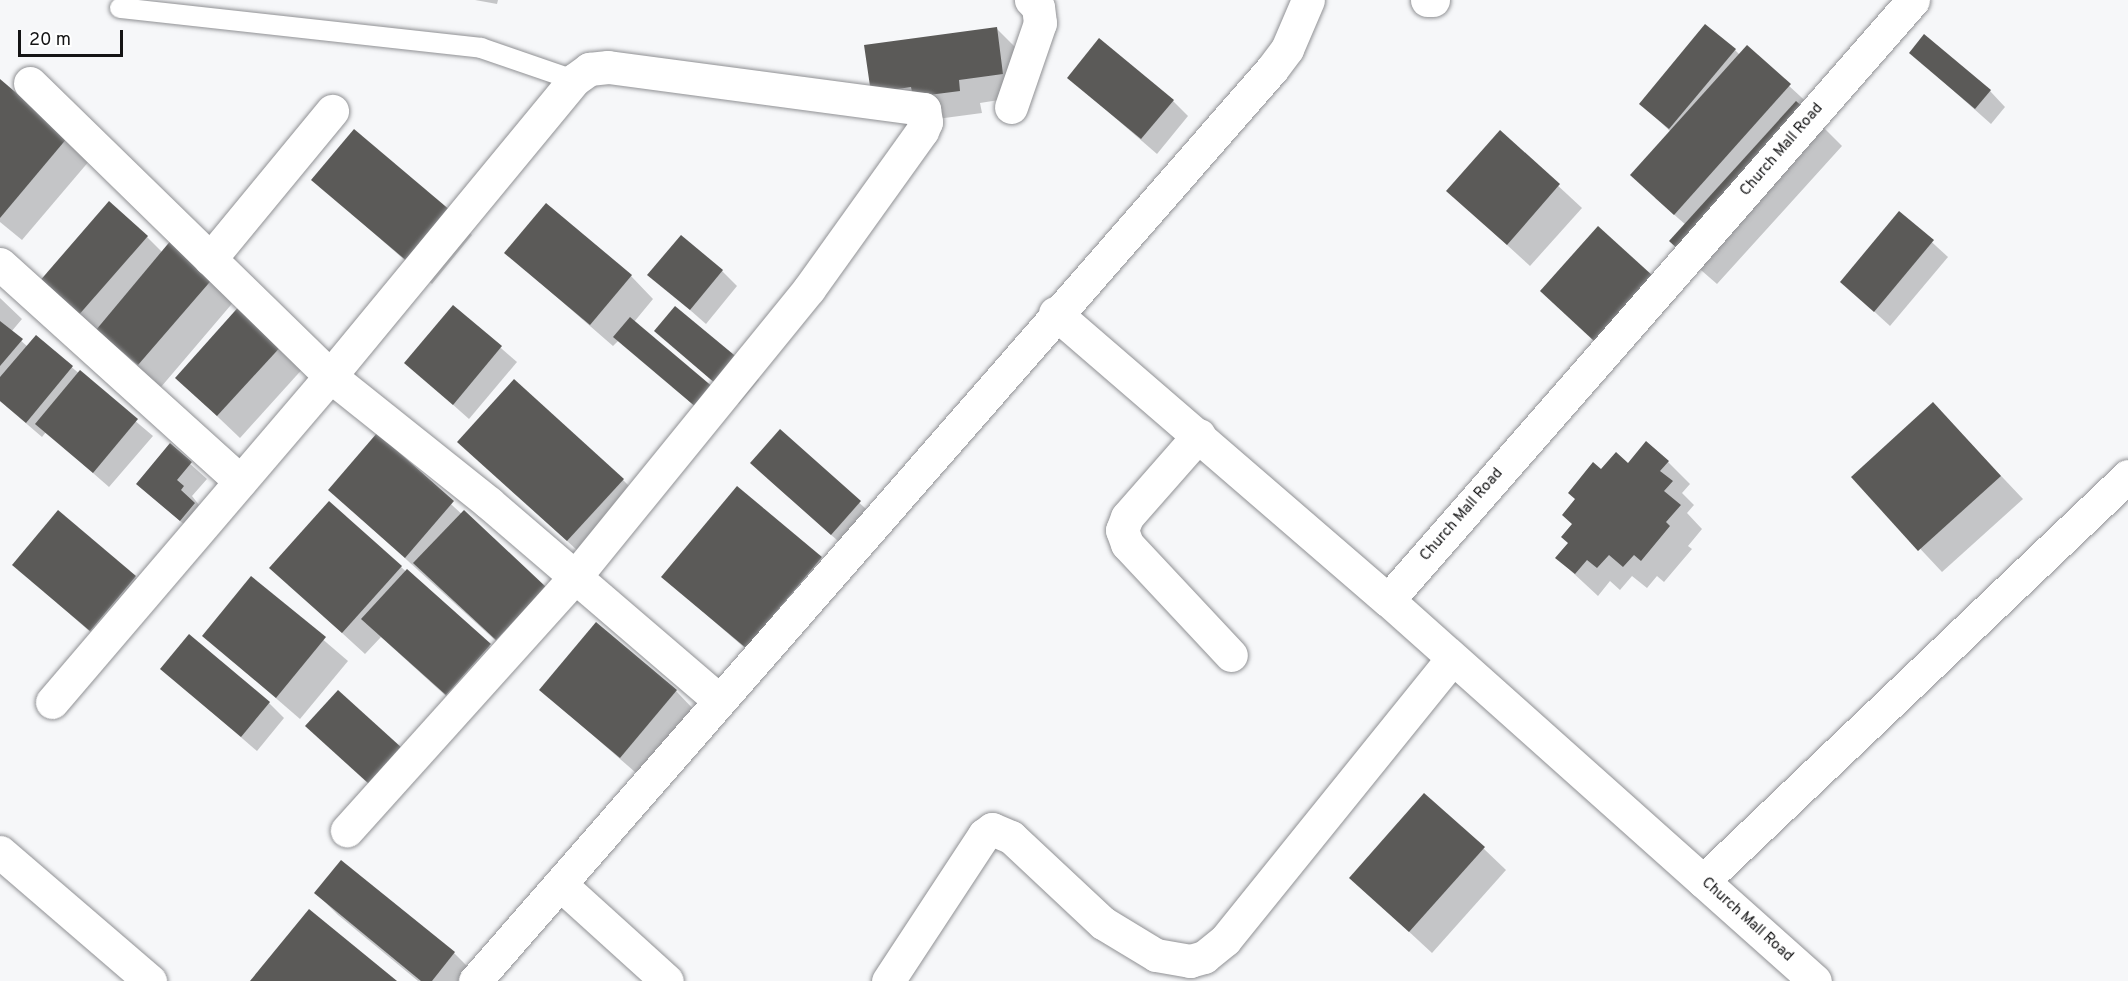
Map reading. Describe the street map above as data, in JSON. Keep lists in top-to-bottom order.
{
  "streets": {
    "street": ["Church Mall Road"]
  },
  "scale_bar": "20 m"
}
